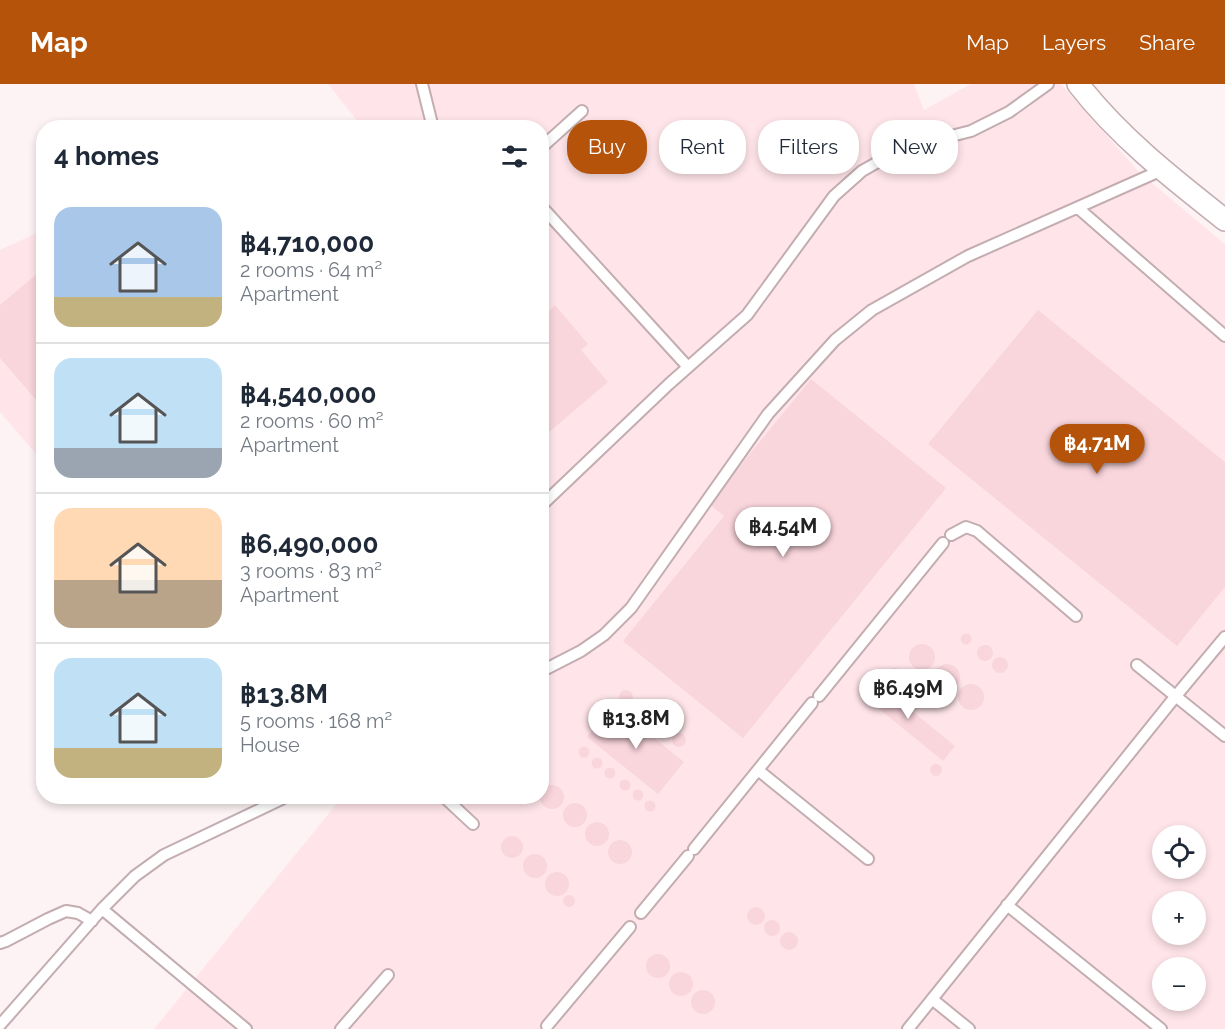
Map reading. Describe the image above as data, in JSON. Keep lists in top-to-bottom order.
{
  "page": {
    "header": "Map",
    "nav": ["Map", "Layers", "Share"],
    "chip": [
      "Buy",
      "Rent",
      "Filters",
      "New"
    ],
    "heading": "4 homes",
    "list": [
      {
        "name": "฿4,710,000",
        "note": "2 rooms · 64 m² · Apartment"
      },
      {
        "name": "฿4,540,000",
        "note": "2 rooms · 60 m² · Apartment"
      },
      {
        "name": "฿6,490,000",
        "note": "3 rooms · 83 m² · Apartment"
      },
      {
        "name": "฿13.8M",
        "note": "5 rooms · 168 m² · House"
      }
    ],
    "price": [
      "฿4.71M",
      "฿4.54M",
      "฿6.49M",
      "฿13.8M"
    ],
    "map_buttons": ["+", "−"]
  }
}
